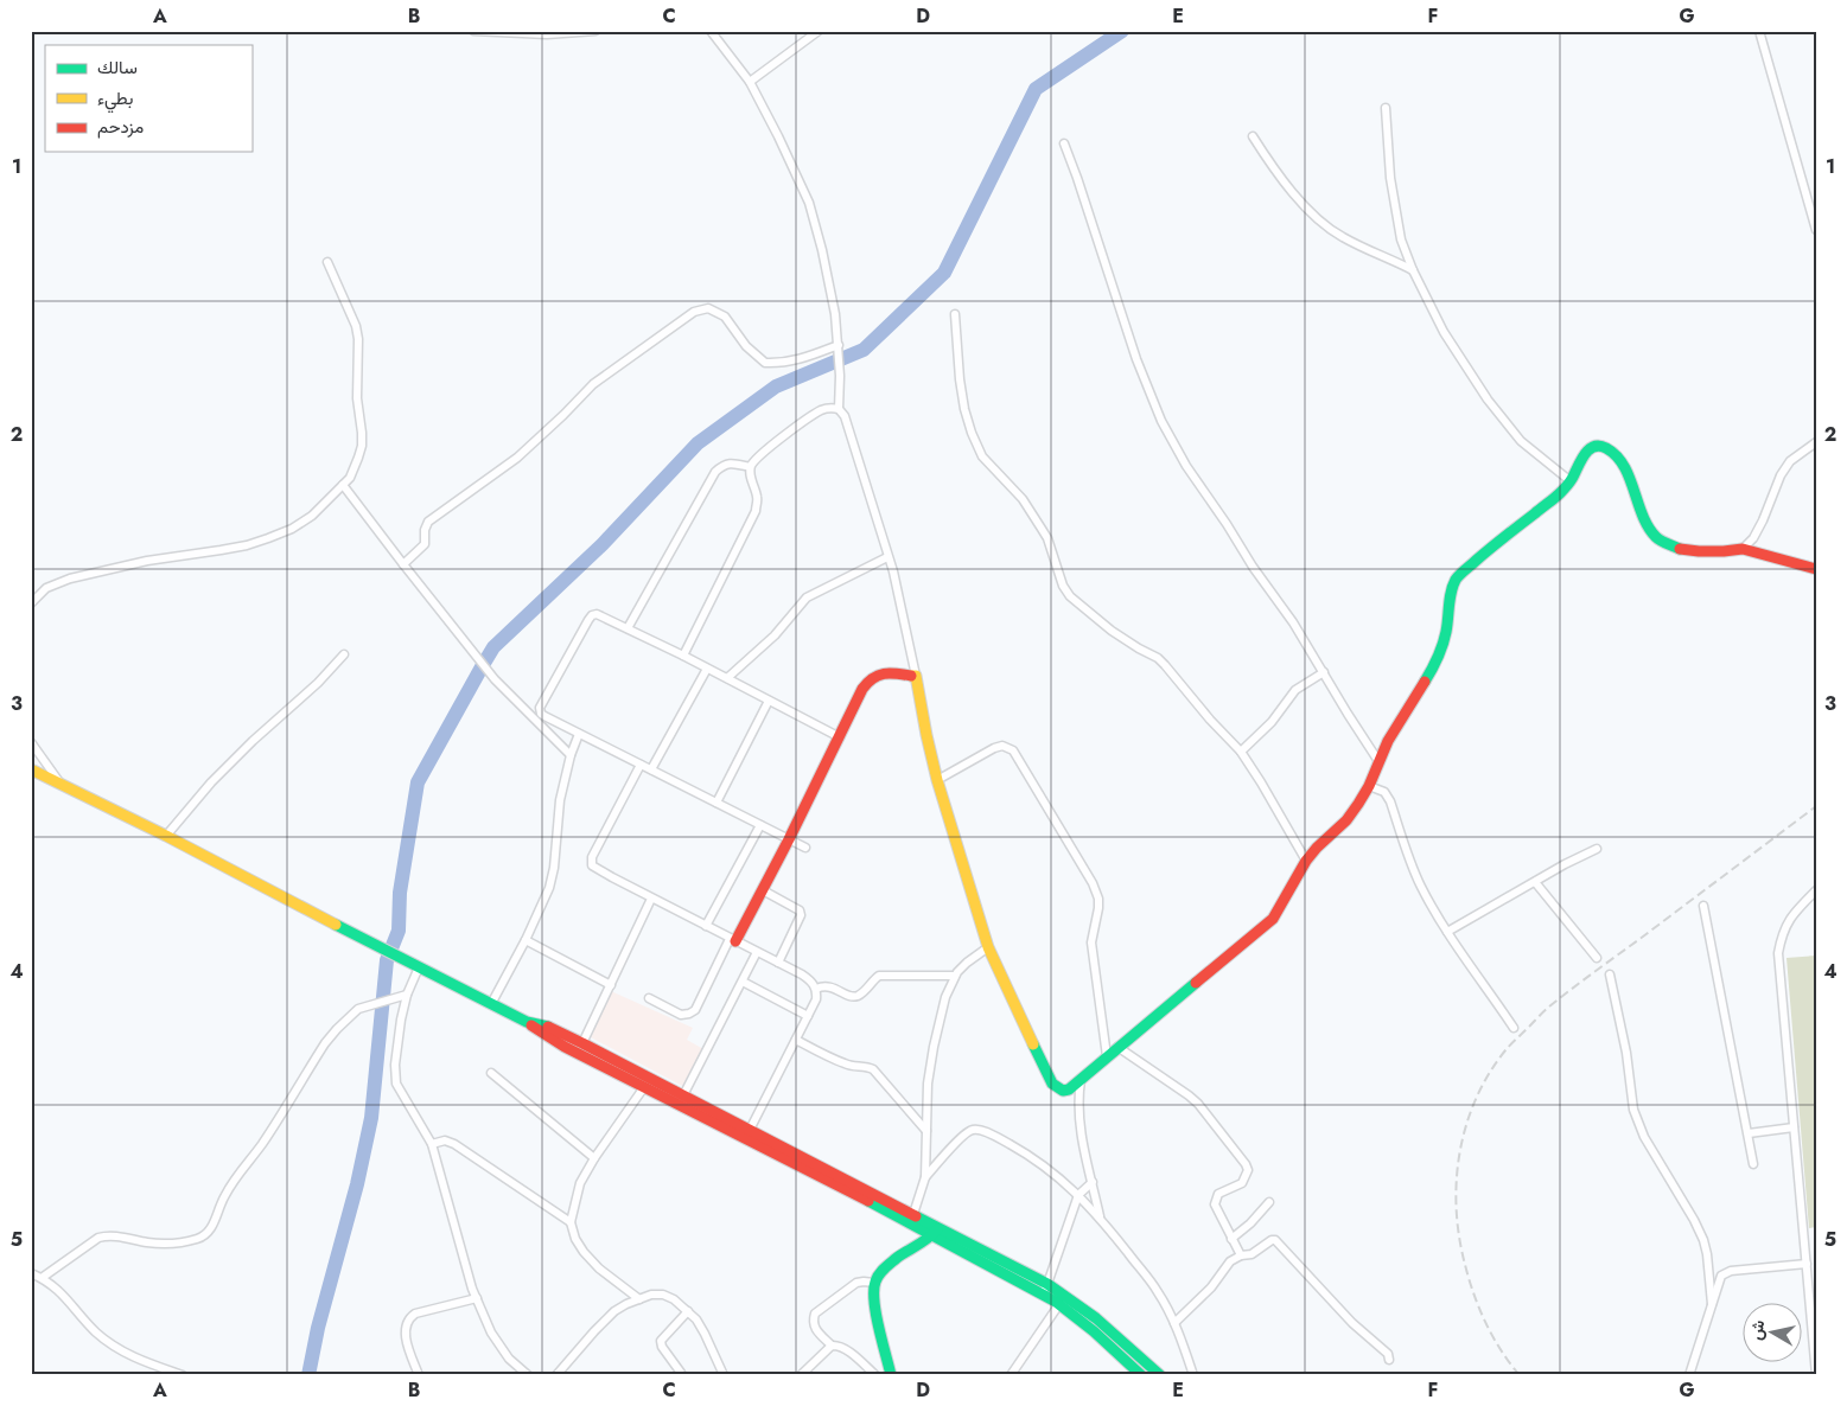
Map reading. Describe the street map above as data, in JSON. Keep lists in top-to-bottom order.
{
  "legend": ["سالك", "بطيء", "مزدحم"],
  "north": "left",
  "grid": {
    "columns": [
      "A",
      "B",
      "C",
      "D",
      "E",
      "F",
      "G"
    ],
    "rows": [
      "1",
      "2",
      "3",
      "4",
      "5"
    ]
  }
}
